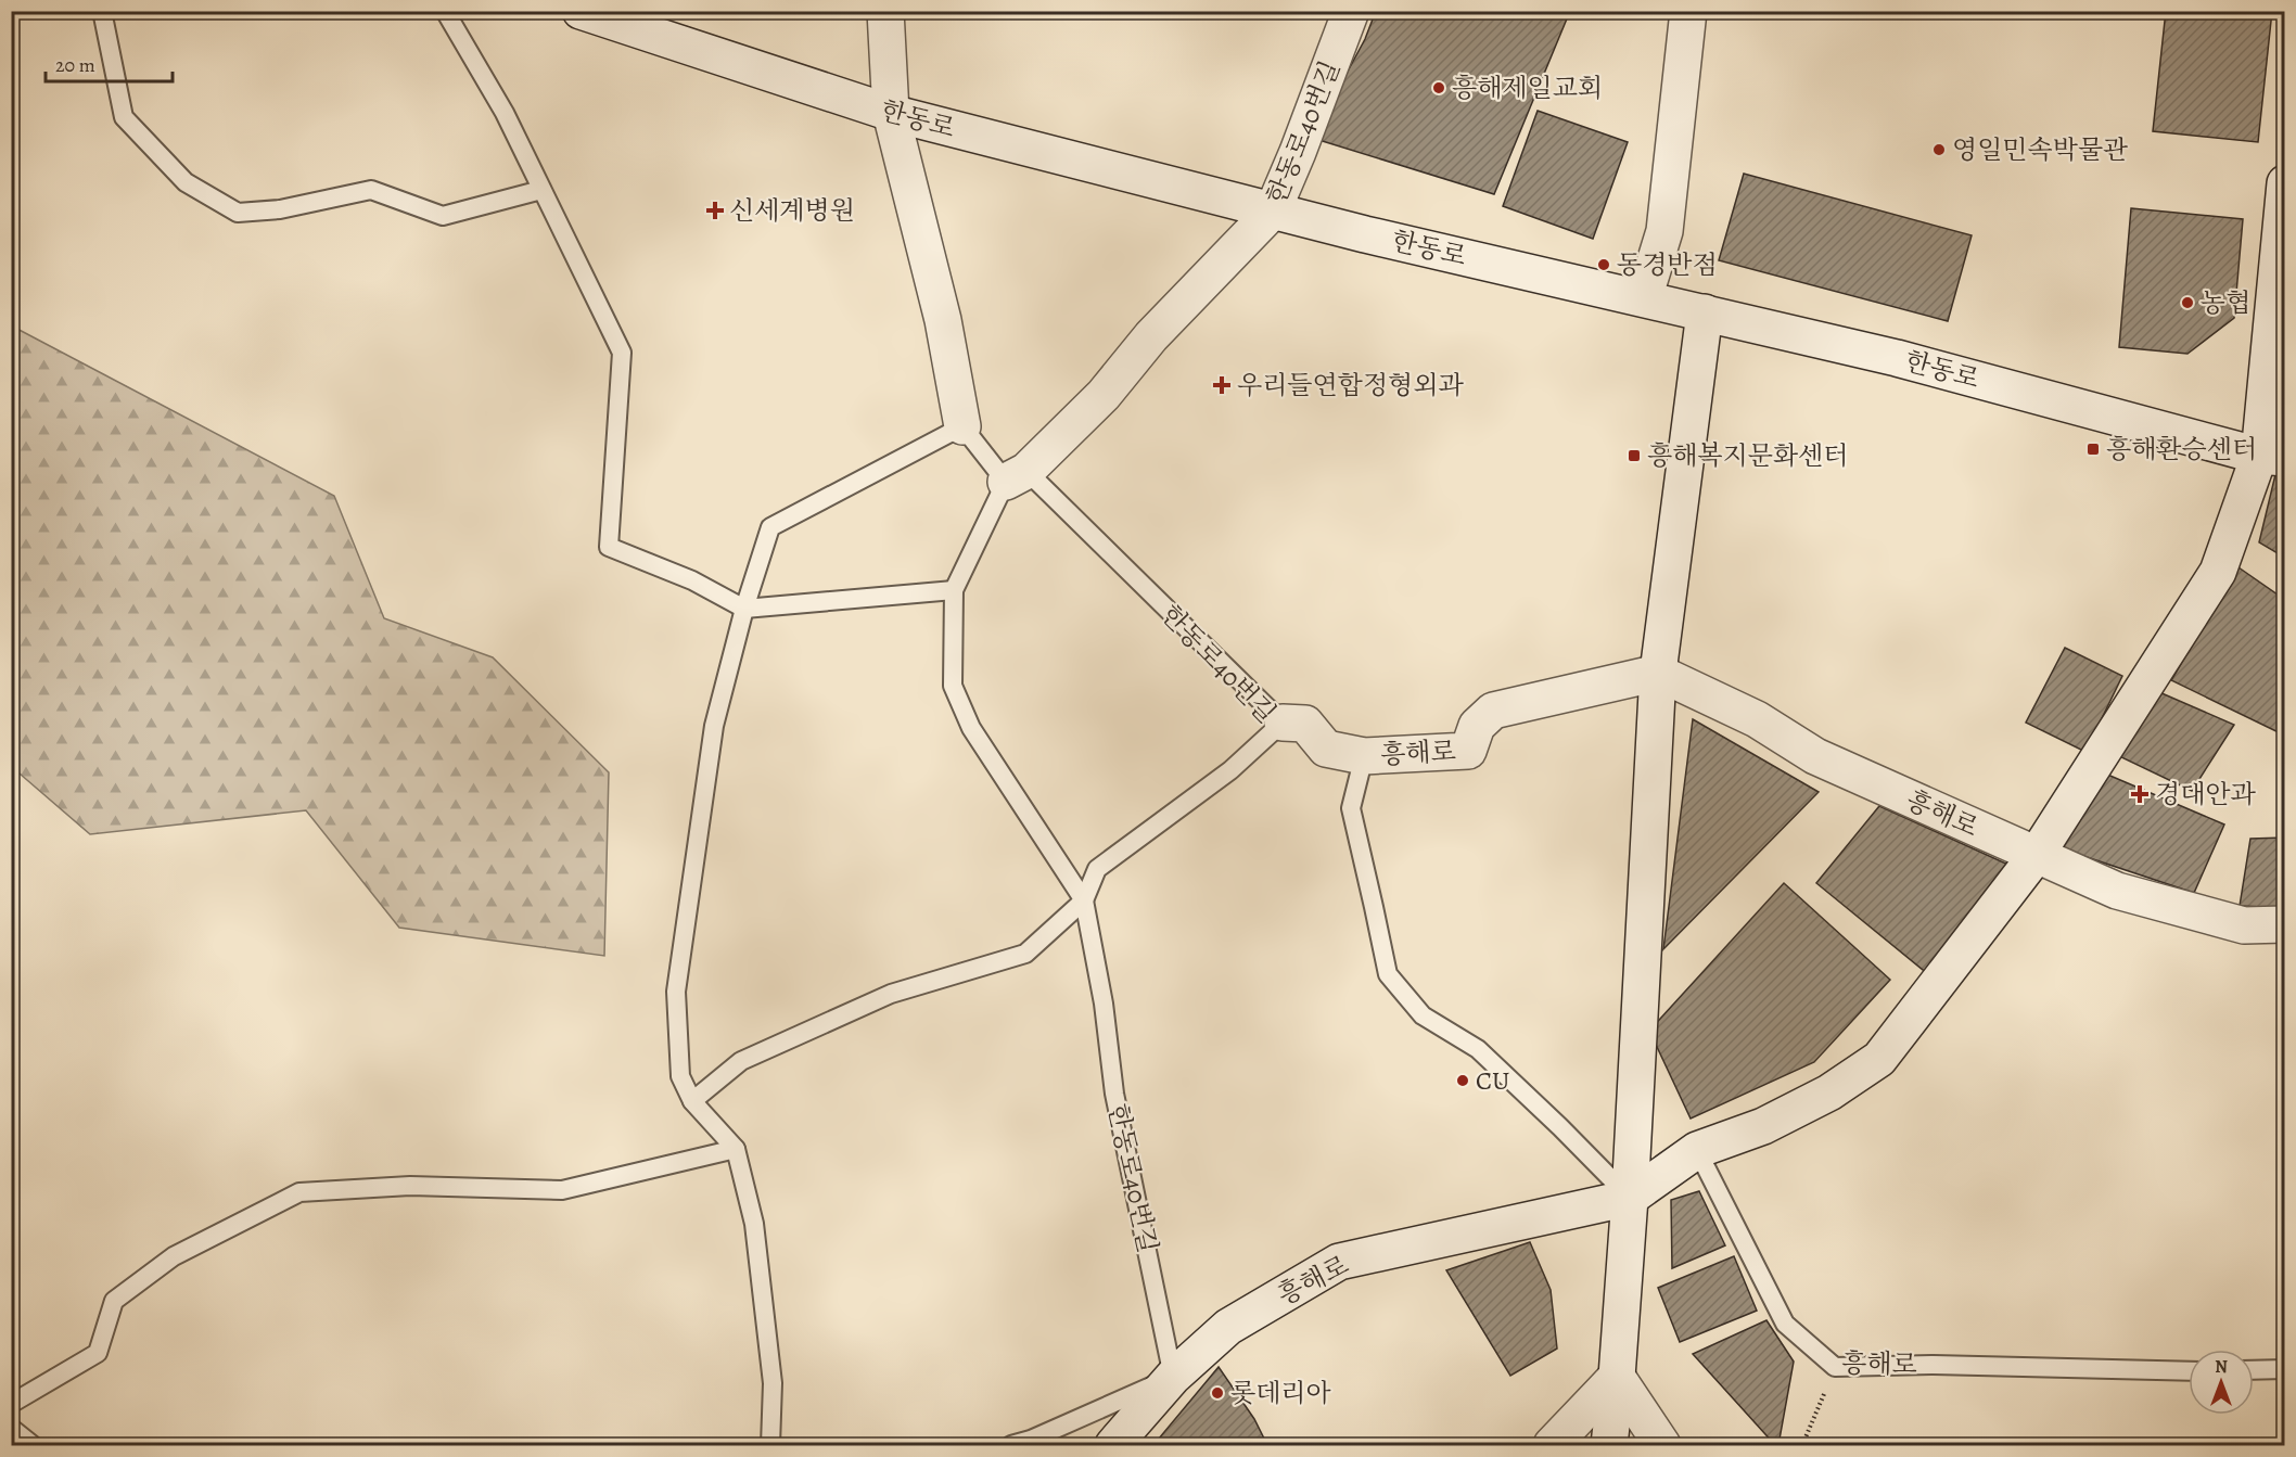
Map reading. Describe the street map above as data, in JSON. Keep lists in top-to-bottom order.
{
  "streets": {
    "street": ["한동로", "한동로40번길", "흥해로"]
  },
  "crossings": [
    ["한동로", "한동로40번길"],
    ["한동로", "흥해로"],
    ["한동로40번길", "흥해로"]
  ],
  "places": {
    "other": [
      "흥해제일교회",
      "영일민속박물관",
      "동경반점",
      "농협",
      "CU",
      "롯데리아"
    ],
    "health": ["신세계병원", "우리들연합정형외과", "경대안과"],
    "transit": ["흥해환승센터", "흥해복지문화센터"]
  },
  "scale_bar": "20 m",
  "north": "top"
}
